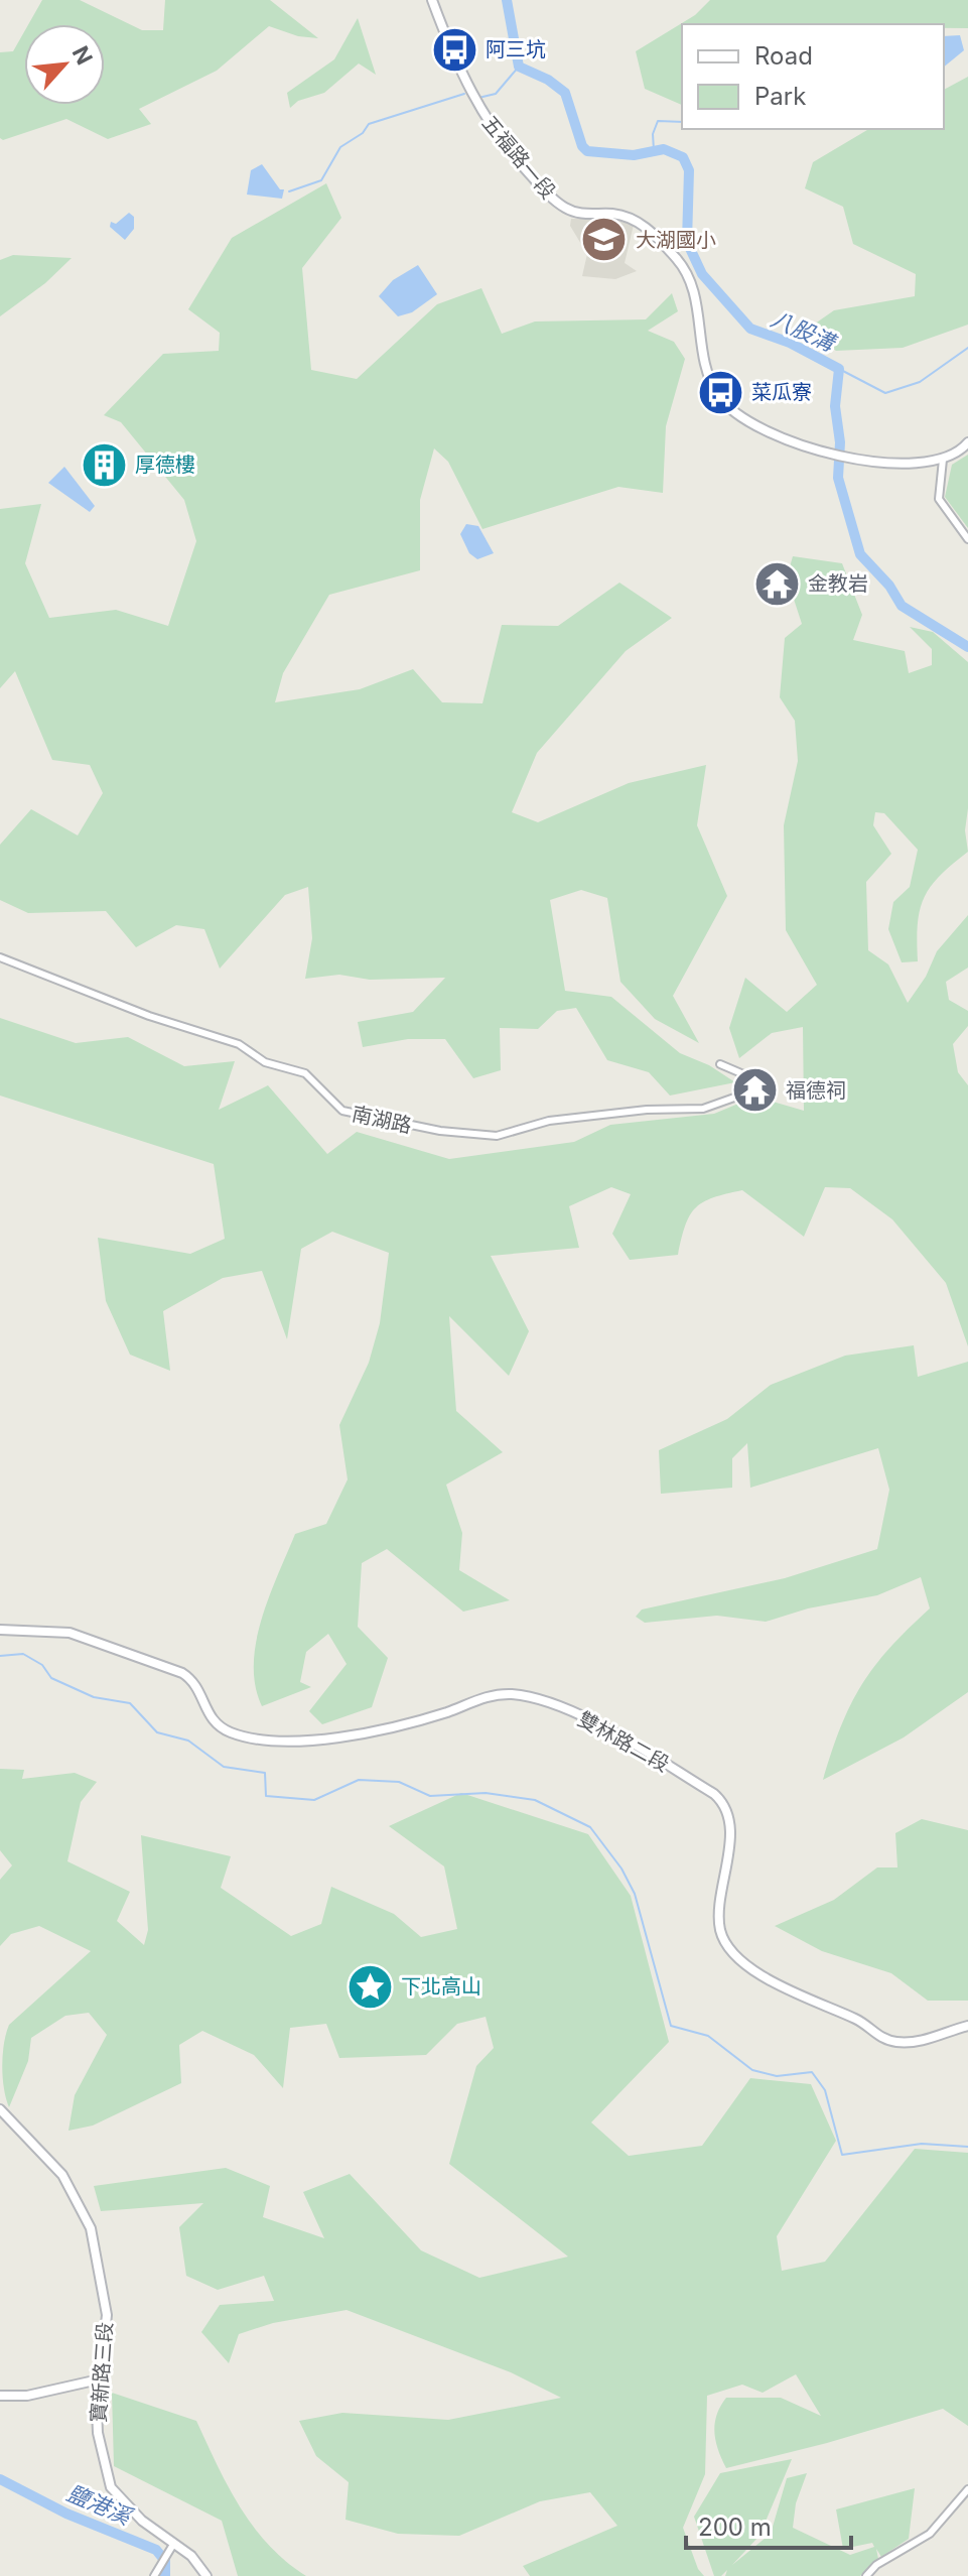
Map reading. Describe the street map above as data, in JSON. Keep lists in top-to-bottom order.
{
  "streets": {
    "street": [
      "五福路一段",
      "南湖路",
      "雙林路二段",
      "寶新路三段"
    ]
  },
  "water": ["八股溝", "鹽港溪"],
  "places": {
    "bus stop": ["阿三坑", "菜瓜寮"],
    "school or university": ["大湖國小"],
    "building": ["厚德樓"],
    "temple": ["金教岩", "福德祠"],
    "place": ["下北高山"]
  },
  "legend": ["Road", "Park"],
  "scale_bar": "200 m",
  "north": "top right"
}
